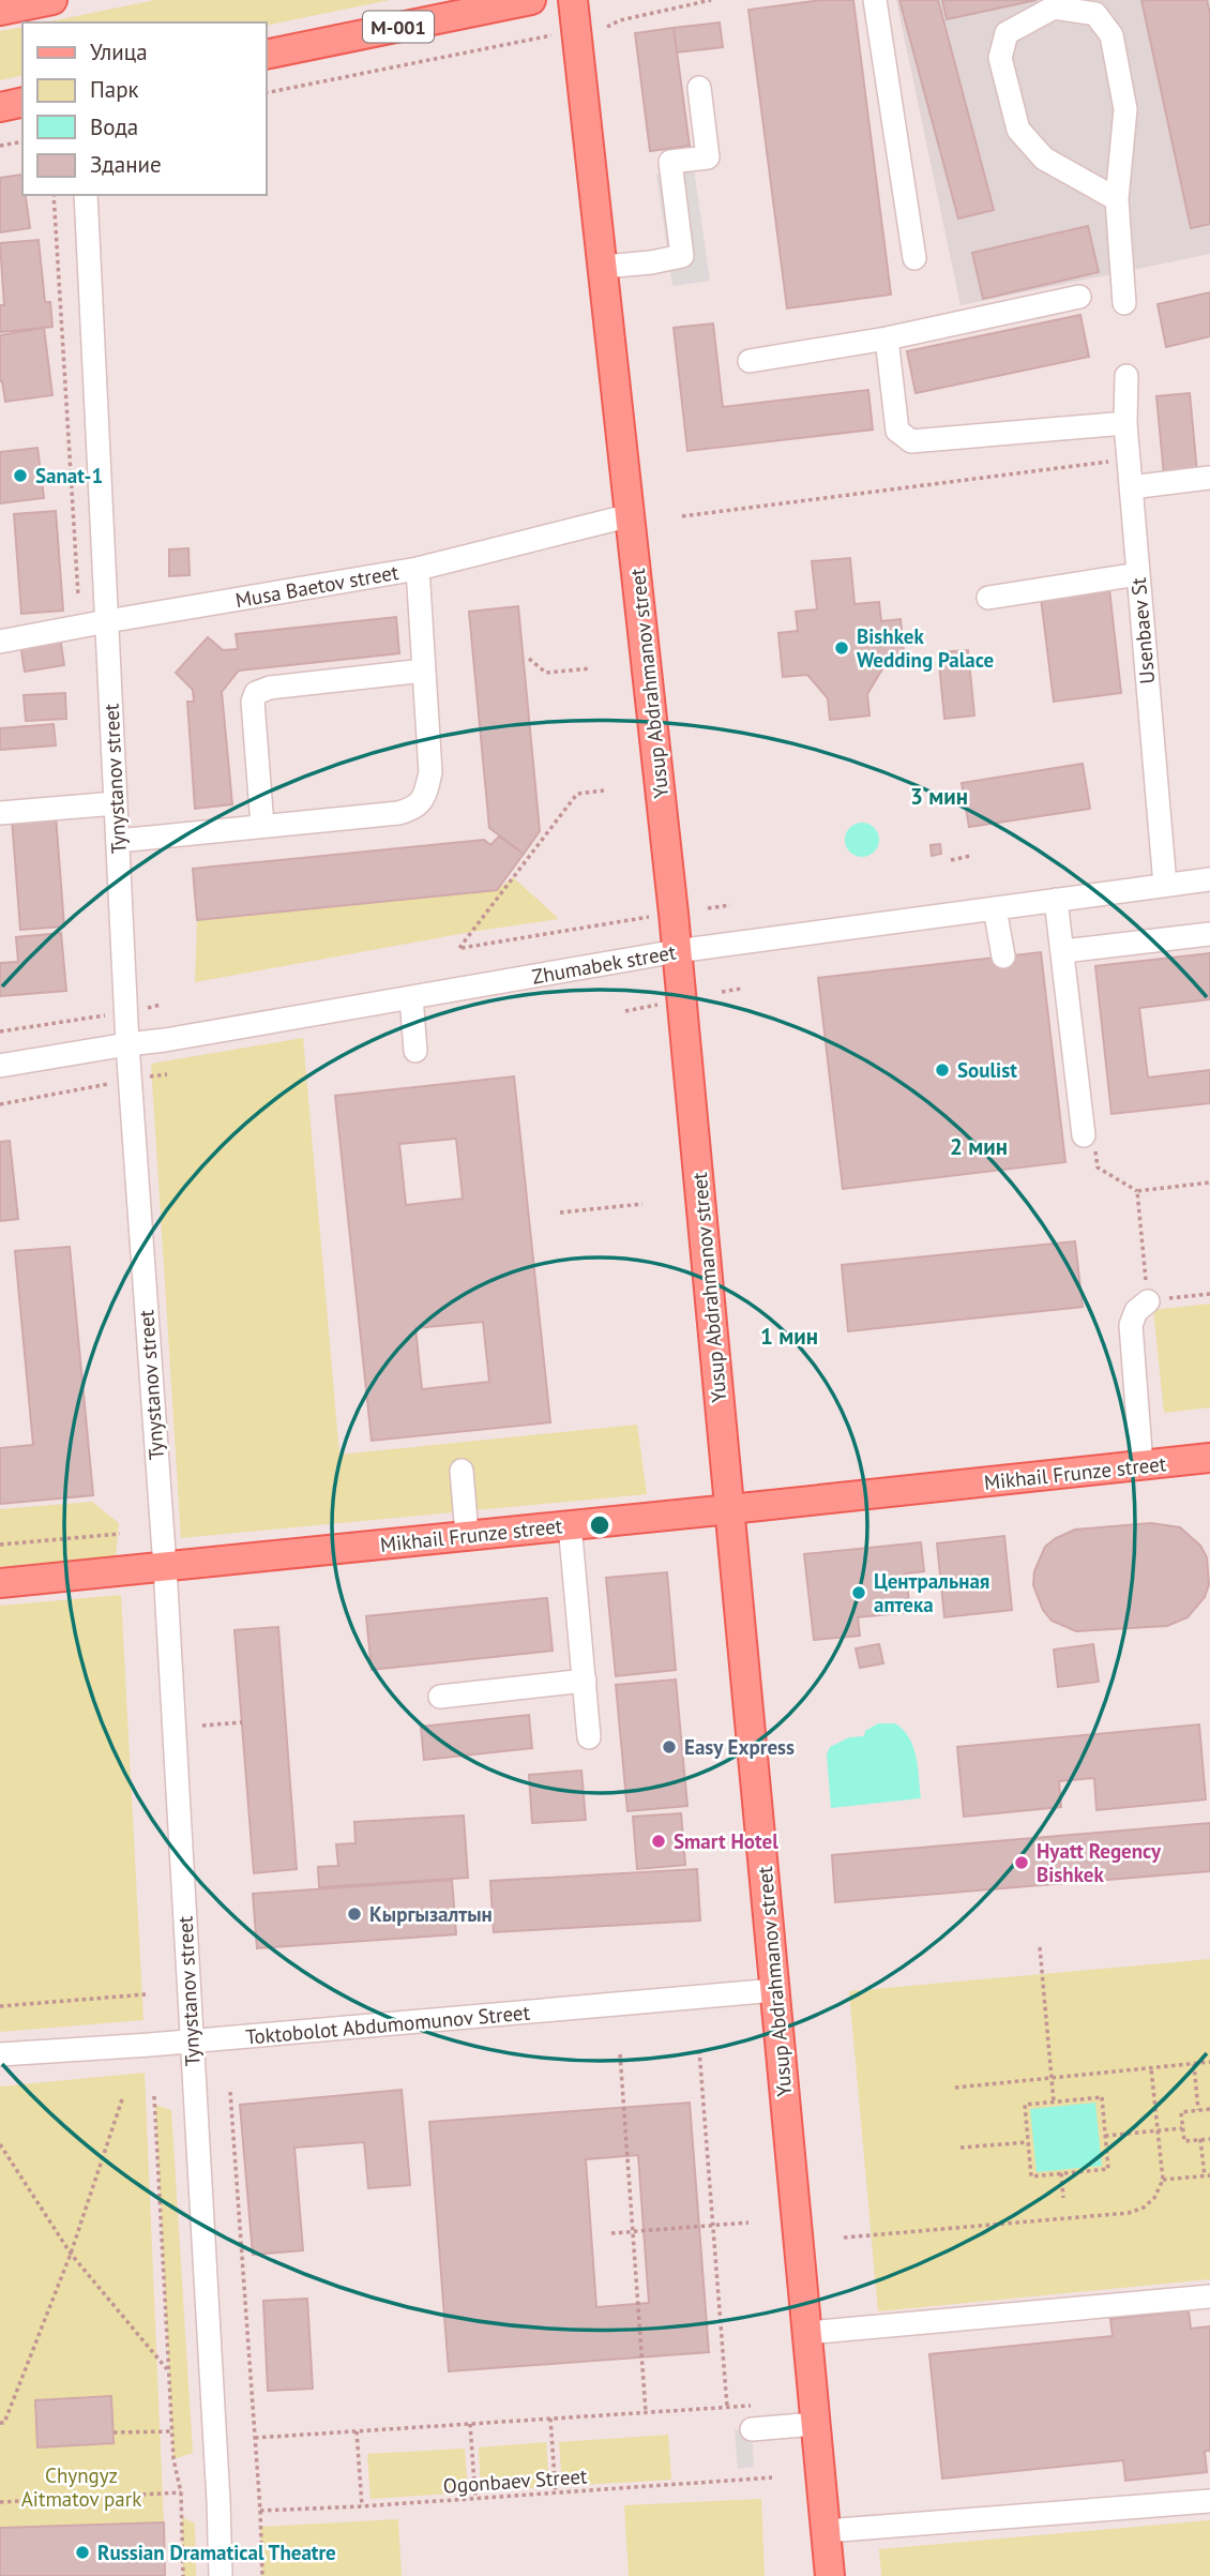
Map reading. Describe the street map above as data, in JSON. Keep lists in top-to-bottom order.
{
  "streets": {
    "main road": ["М-001", "Yusup Abdrahmanov street", "Mikhail Frunze street"],
    "street": [
      "Musa Baetov street",
      "Usenbaev St",
      "Tynystanov street",
      "Zhumabek street",
      "Toktobolot Abdumomunov Street"
    ],
    "path": ["Ogonbaev Street"]
  },
  "crossings": [
    ["Musa Baetov street", "Yusup Abdrahmanov street"],
    ["Musa Baetov street", "Tynystanov street"],
    ["Usenbaev St", "Zhumabek street"],
    ["Yusup Abdrahmanov street", "Zhumabek street"],
    ["Yusup Abdrahmanov street", "Mikhail Frunze street"],
    ["Yusup Abdrahmanov street", "Toktobolot Abdumomunov Street"],
    ["Tynystanov street", "Zhumabek street"],
    ["Tynystanov street", "Mikhail Frunze street"],
    ["Tynystanov street", "Toktobolot Abdumomunov Street"]
  ],
  "parks": ["Chyngyz Aitmatov park"],
  "places": [
    "Sanat-1",
    "Bishkek Wedding Palace",
    "Soulist",
    "Центральная аптека",
    "Easy Express",
    "Smart Hotel",
    "Hyatt Regency Bishkek",
    "Кыргызалтын",
    "Russian Dramatical Theatre"
  ],
  "legend": [
    "Улица",
    "Парк",
    "Вода",
    "Здание"
  ],
  "rings": ["3 мин", "2 мин", "1 мин"]
}
